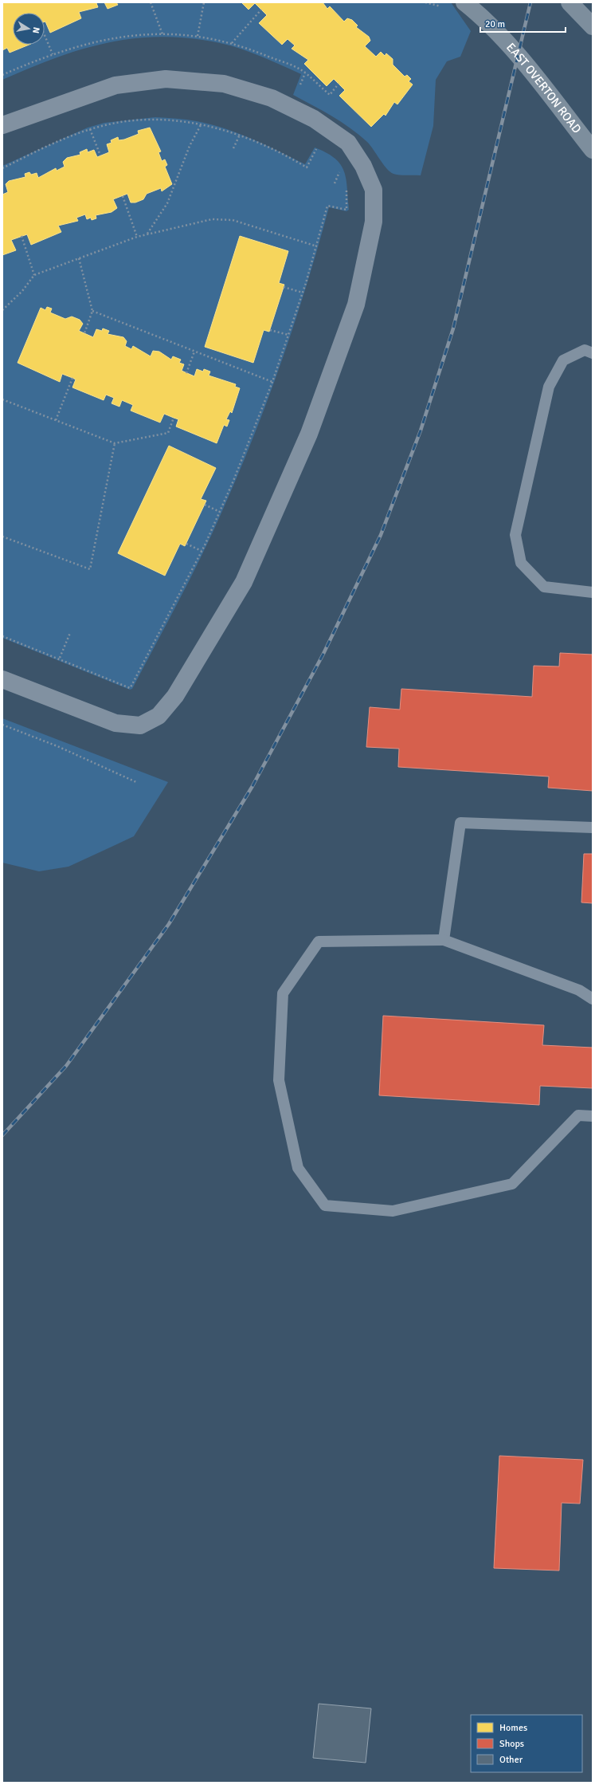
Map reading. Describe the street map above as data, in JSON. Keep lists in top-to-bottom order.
{
  "streets": {
    "street": ["EAST OVERTON ROAD"]
  },
  "legend": ["Homes", "Shops", "Other"],
  "scale_bar": "20 m",
  "north": "right"
}
